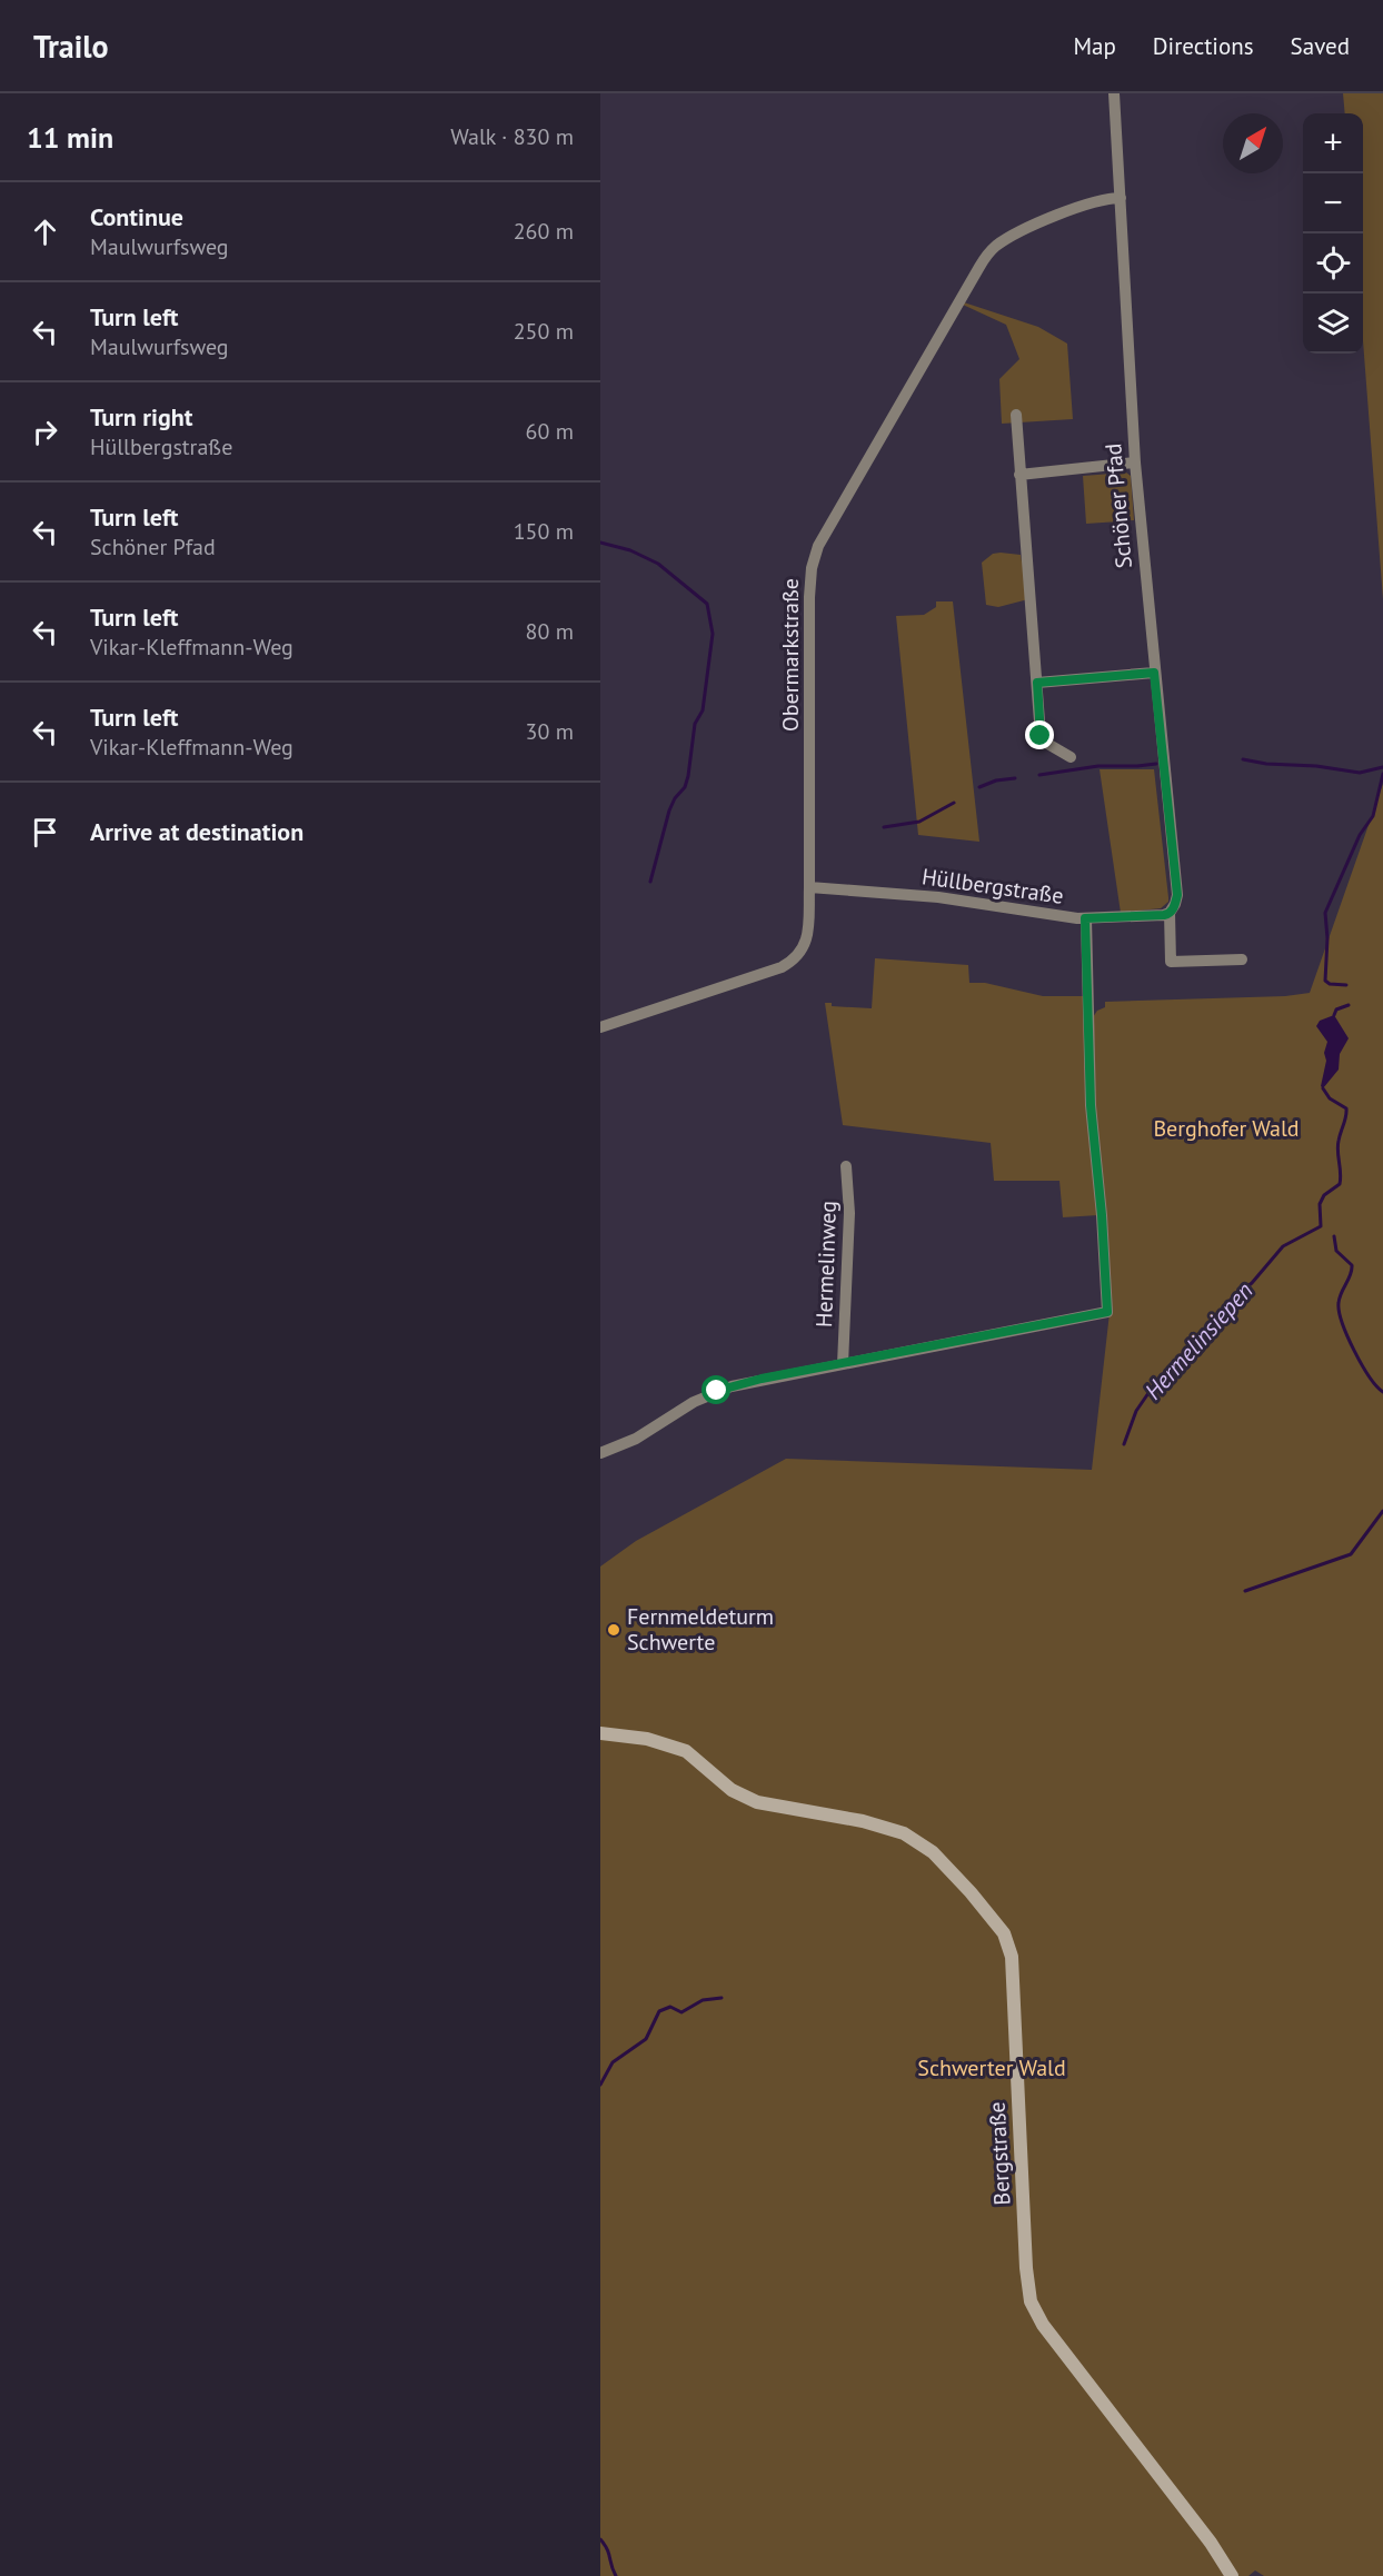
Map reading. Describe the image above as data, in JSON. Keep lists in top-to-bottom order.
{
  "streets": {
    "main road": ["Bergstraße"],
    "street": [
      "Schöner Pfad",
      "Obermarkstraße",
      "Hüllbergstraße",
      "Hermelinweg"
    ]
  },
  "crossings": [
    ["Schöner Pfad", "Obermarkstraße"],
    ["Schöner Pfad", "Hüllbergstraße"],
    ["Obermarkstraße", "Hüllbergstraße"]
  ],
  "water": ["Hermelinsiepen"],
  "parks": ["Berghofer Wald", "Schwerter Wald"],
  "places": ["Fernmeldeturm Schwerte"],
  "north": "top right",
  "page": {
    "header": "Trailo",
    "nav": ["Map", "Directions", "Saved"],
    "heading": ["11 min", "Walk · 830 m"],
    "map_buttons": ["+", "−"],
    "list": [
      ["Continue", "Maulwurfsweg", "260 m"],
      ["Turn left", "Maulwurfsweg", "250 m"],
      ["Turn right", "Hüllbergstraße", "60 m"],
      ["Turn left", "Schöner Pfad", "150 m"],
      ["Turn left", "Vikar-Kleffmann-Weg", "80 m"],
      ["Turn left", "Vikar-Kleffmann-Weg", "30 m"],
      "Arrive at destination"
    ]
  }
}
